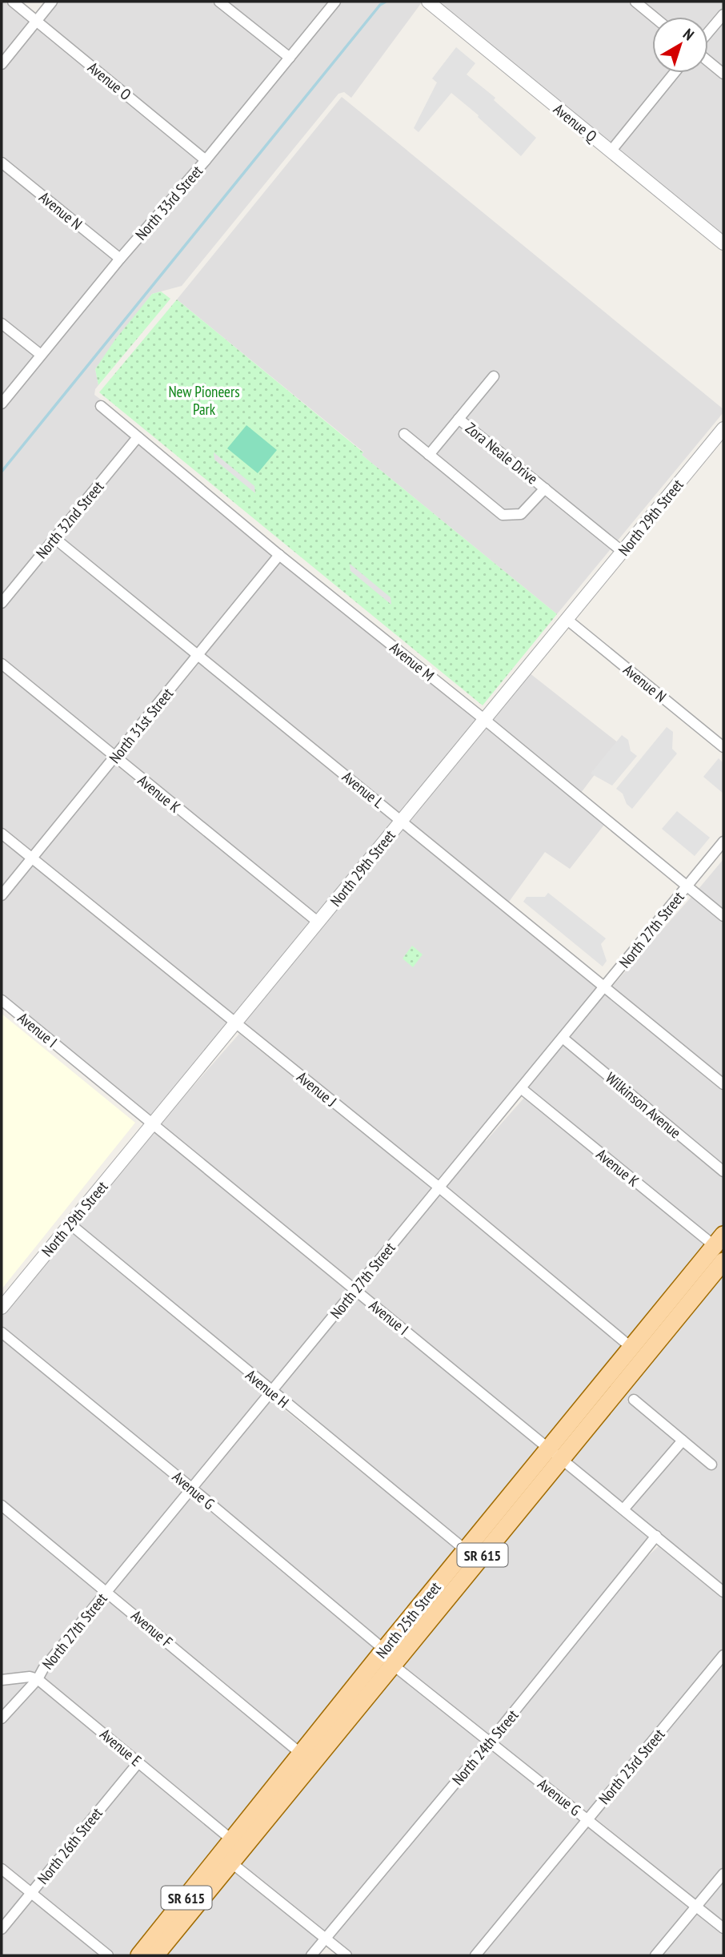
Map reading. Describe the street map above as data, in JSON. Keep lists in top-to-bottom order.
{
  "streets": {
    "main road": ["SR 615", "North 25th Street"],
    "street": [
      "Avenue O",
      "Avenue Q",
      "North 33rd Street",
      "Avenue N",
      "Zora Neale Drive",
      "North 29th Street",
      "North 32nd Street",
      "Avenue M",
      "North 31st Street",
      "Avenue L",
      "Avenue K",
      "North 27th Street",
      "Avenue I",
      "Avenue J",
      "Wilkinson Avenue",
      "Avenue H",
      "Avenue G",
      "Avenue F",
      "Avenue E",
      "North 24th Street",
      "North 23rd Street",
      "North 26th Street"
    ]
  },
  "crossings": [
    ["Avenue O", "North 33rd Street"],
    ["North 33rd Street", "Avenue N"],
    ["Avenue N", "North 29th Street"],
    ["Zora Neale Drive", "North 29th Street"],
    ["North 29th Street", "Avenue M"],
    ["North 29th Street", "Avenue L"],
    ["North 29th Street", "Avenue K"],
    ["North 29th Street", "Avenue I"],
    ["North 29th Street", "Avenue J"],
    ["North 29th Street", "Avenue H"],
    ["North 32nd Street", "Avenue M"],
    ["North 32nd Street", "Avenue L"],
    ["Avenue M", "North 31st Street"],
    ["Avenue M", "North 27th Street"],
    ["North 31st Street", "Avenue L"],
    ["North 31st Street", "Avenue K"],
    ["North 31st Street", "Avenue J"],
    ["Avenue L", "North 27th Street"],
    ["Avenue K", "North 27th Street"],
    ["Avenue K", "North 25th Street"],
    ["North 27th Street", "Avenue I"],
    ["North 27th Street", "Avenue J"],
    ["North 27th Street", "Wilkinson Avenue"],
    ["North 27th Street", "Avenue H"],
    ["North 27th Street", "Avenue G"],
    ["North 27th Street", "Avenue F"],
    ["North 27th Street", "Avenue E"],
    ["Avenue I", "North 25th Street"],
    ["Avenue I", "North 24th Street"],
    ["Avenue J", "North 25th Street"],
    ["Avenue H", "North 25th Street"],
    ["Avenue G", "North 25th Street"],
    ["Avenue G", "North 24th Street"],
    ["Avenue G", "North 23rd Street"],
    ["North 25th Street", "Avenue F"],
    ["North 25th Street", "Avenue E"],
    ["Avenue E", "North 26th Street"]
  ],
  "parks": ["New Pioneers Park"],
  "north": "top right"
}
